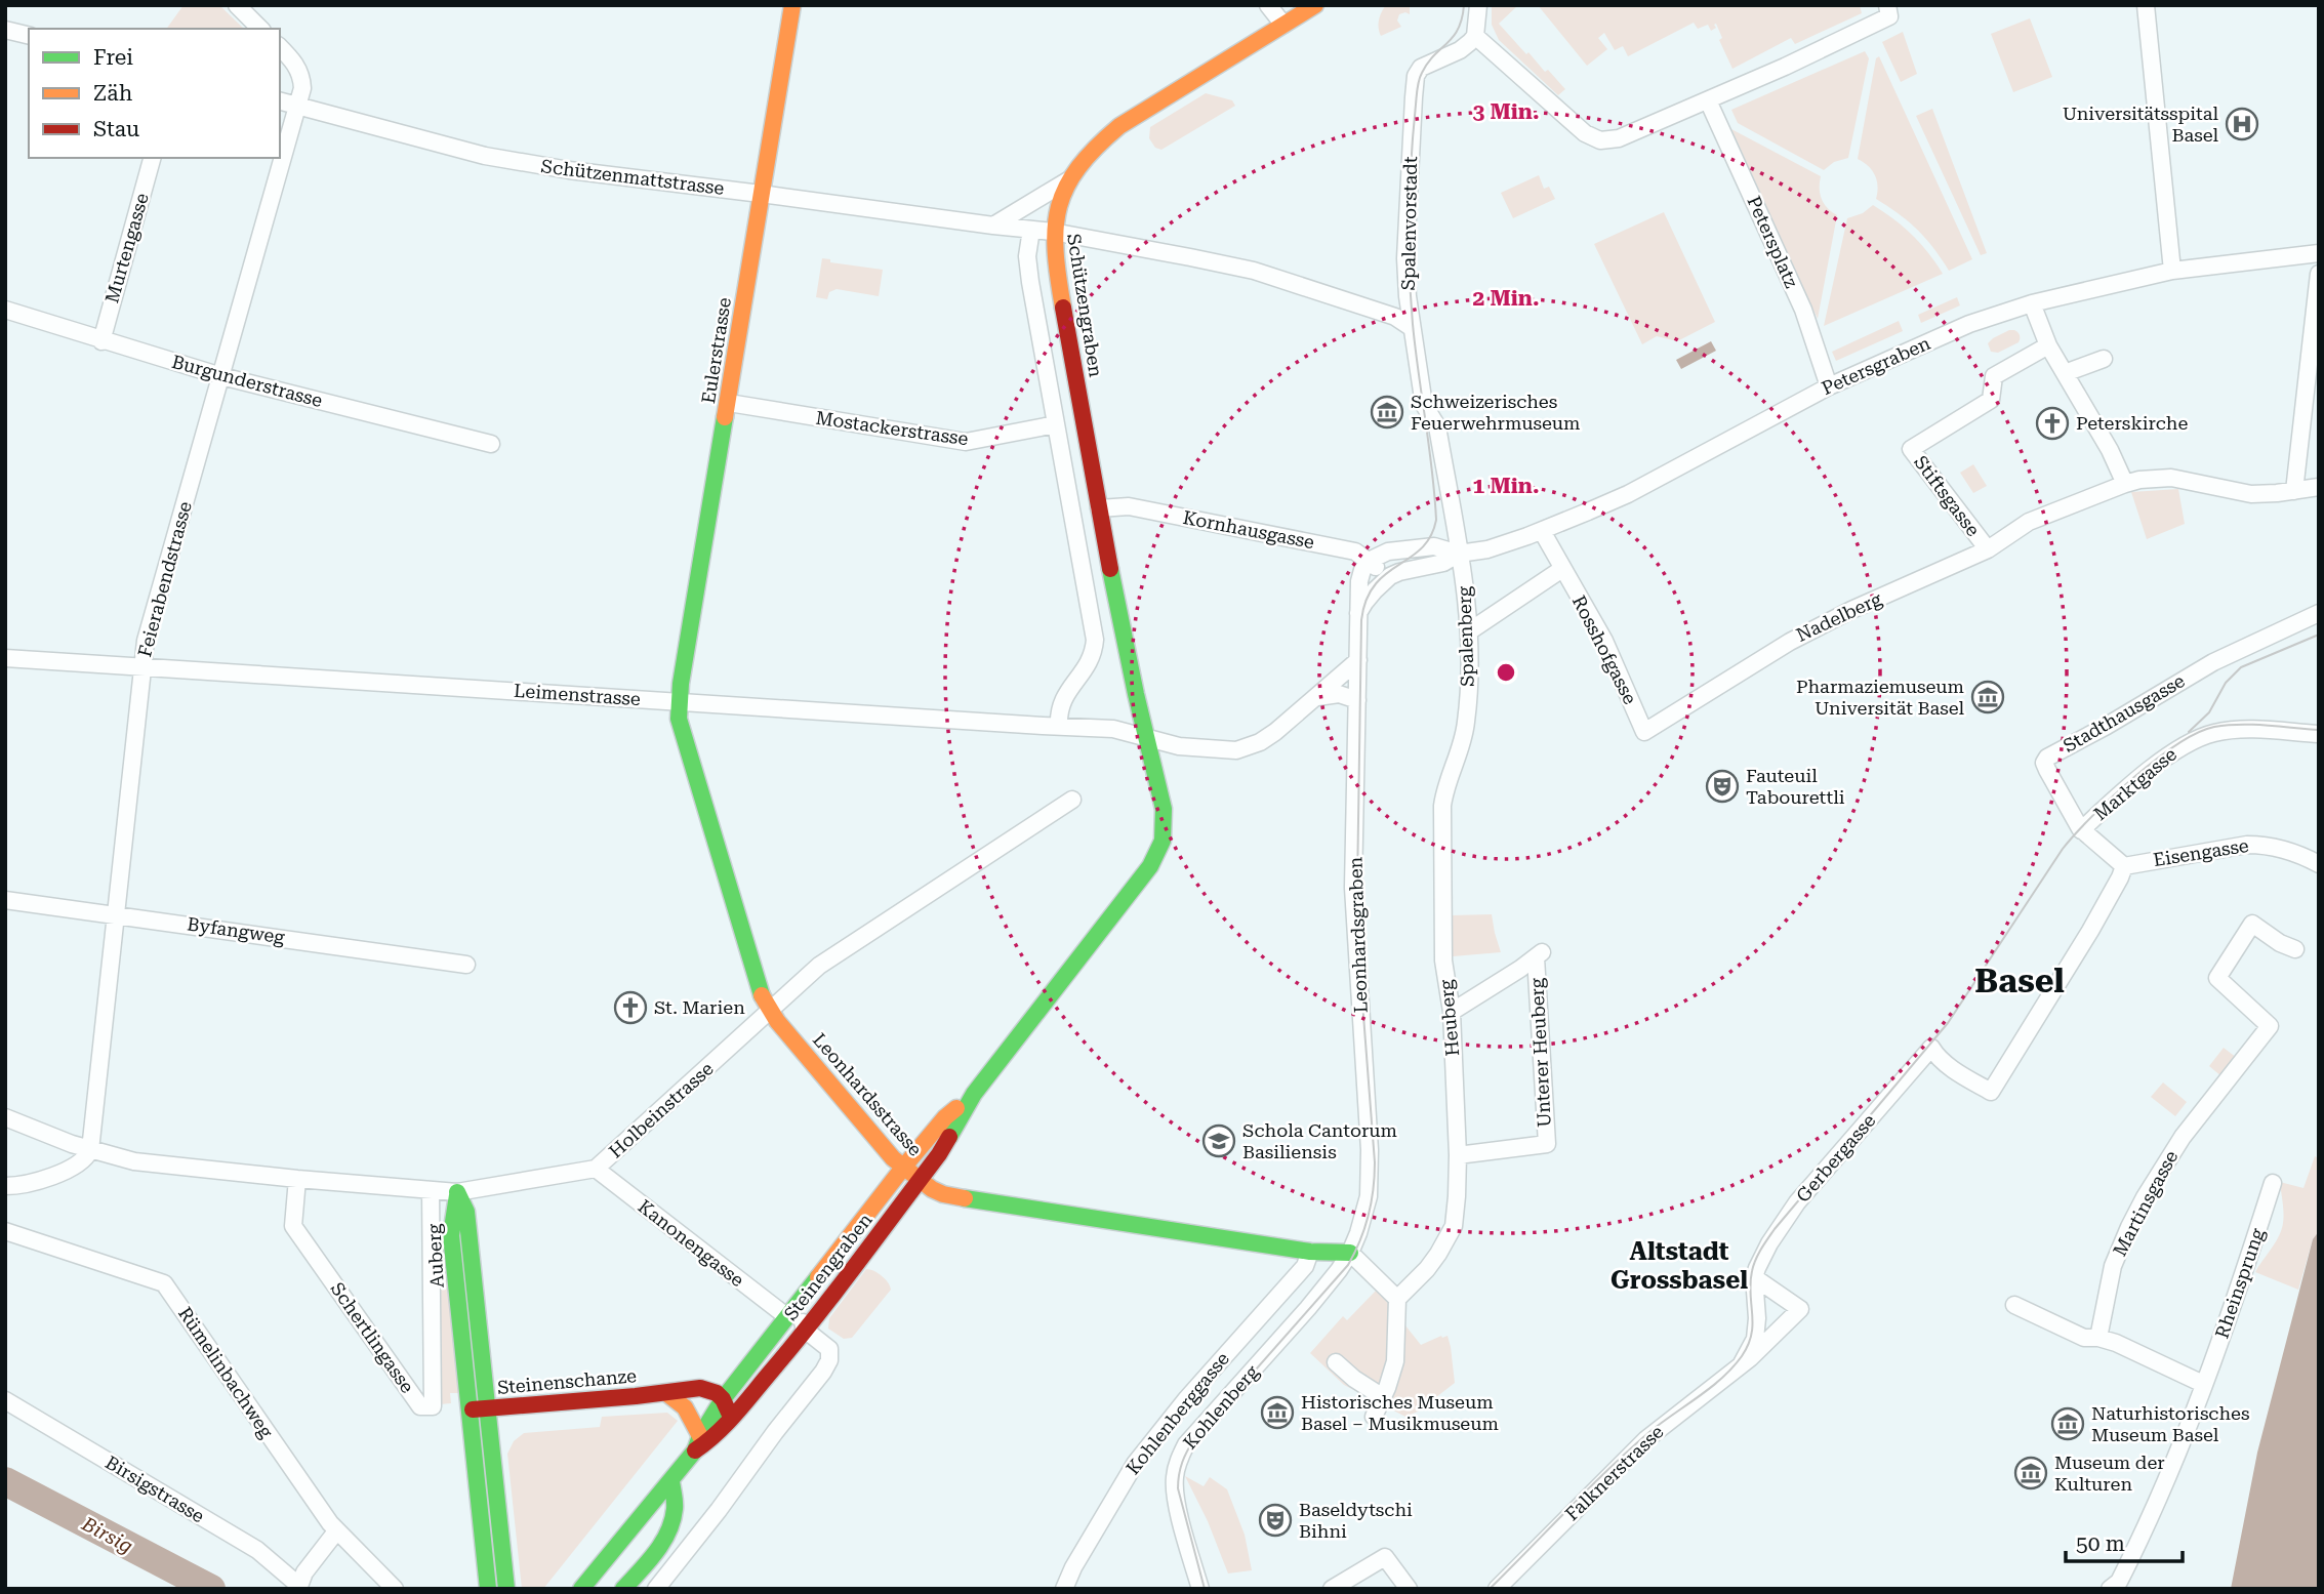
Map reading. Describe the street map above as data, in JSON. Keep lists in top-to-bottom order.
{
  "streets": {
    "main road": [
      "Schützengraben",
      "Eulerstrasse",
      "Leonhardsstrasse",
      "Auberg",
      "Steinengraben",
      "Steinenschanze"
    ],
    "street": [
      "Schützenmattstrasse",
      "Spalenvorstadt",
      "Petersplatz",
      "Murtengasse",
      "Petersgraben",
      "Burgunderstrasse",
      "Mostackerstrasse",
      "Stiftsgasse",
      "Kornhausgasse",
      "Feierabendstrasse",
      "Nadelberg",
      "Spalenberg",
      "Rosshofgasse",
      "Leimenstrasse",
      "Stadthausgasse",
      "Marktgasse",
      "Eisengasse",
      "Byfangweg",
      "Leonhardsgraben",
      "Heuberg",
      "Unterer Heuberg",
      "Holbeinstrasse",
      "Gerbergasse",
      "Martinsgasse",
      "Kanonengasse",
      "Rheinsprung",
      "Schertlingasse",
      "Rümelinbachweg",
      "Kohlenberg",
      "Kohlenberggasse",
      "Falknerstrasse",
      "Birsigstrasse"
    ]
  },
  "crossings": [
    ["Schützenmattstrasse", "Spalenvorstadt"],
    ["Schützenmattstrasse", "Schützengraben"],
    ["Schützenmattstrasse", "Eulerstrasse"],
    ["Schützenmattstrasse", "Feierabendstrasse"],
    ["Spalenvorstadt", "Petersgraben"],
    ["Spalenvorstadt", "Spalenberg"],
    ["Petersplatz", "Petersgraben"],
    ["Murtengasse", "Burgunderstrasse"],
    ["Schützengraben", "Kornhausgasse"],
    ["Schützengraben", "Leimenstrasse"],
    ["Schützengraben", "Steinengraben"],
    ["Eulerstrasse", "Mostackerstrasse"],
    ["Eulerstrasse", "Leimenstrasse"],
    ["Eulerstrasse", "Leonhardsstrasse"],
    ["Petersgraben", "Kornhausgasse"],
    ["Petersgraben", "Spalenberg"],
    ["Petersgraben", "Rosshofgasse"],
    ["Petersgraben", "Leonhardsgraben"],
    ["Burgunderstrasse", "Feierabendstrasse"],
    ["Stiftsgasse", "Nadelberg"],
    ["Kornhausgasse", "Leonhardsgraben"],
    ["Feierabendstrasse", "Leimenstrasse"],
    ["Feierabendstrasse", "Byfangweg"],
    ["Feierabendstrasse", "Holbeinstrasse"],
    ["Nadelberg", "Rosshofgasse"],
    ["Spalenberg", "Heuberg"],
    ["Leimenstrasse", "Leonhardsgraben"],
    ["Leimenstrasse", "Leonhardsstrasse"],
    ["Stadthausgasse", "Marktgasse"],
    ["Eisengasse", "Gerbergasse"],
    ["Leonhardsgraben", "Leonhardsstrasse"],
    ["Leonhardsgraben", "Kohlenberg"],
    ["Heuberg", "Unterer Heuberg"],
    ["Leonhardsstrasse", "Holbeinstrasse"],
    ["Leonhardsstrasse", "Steinengraben"],
    ["Leonhardsstrasse", "Kohlenberg"],
    ["Leonhardsstrasse", "Kohlenberggasse"],
    ["Holbeinstrasse", "Kanonengasse"],
    ["Holbeinstrasse", "Auberg"],
    ["Holbeinstrasse", "Schertlingasse"],
    ["Gerbergasse", "Falknerstrasse"],
    ["Kanonengasse", "Steinengraben"],
    ["Auberg", "Steinenschanze"],
    ["Steinengraben", "Steinenschanze"],
    ["Rümelinbachweg", "Birsigstrasse"]
  ],
  "districts": ["Basel", "Altstadt Grossbasel"],
  "water": ["Birsig"],
  "places": {
    "hospital": ["Universitätsspital Basel"],
    "museum": [
      "Schweizerisches Feuerwehrmuseum",
      "Pharmaziemuseum Universität Basel",
      "Historisches Museum Basel – Musikmuseum",
      "Naturhistorisches Museum Basel",
      "Museum der Kulturen"
    ],
    "church": ["Peterskirche", "St. Marien"],
    "theatre": ["Fauteuil Tabourettli", "Baseldytschi Bihni"],
    "school or university": ["Schola Cantorum Basiliensis"]
  },
  "legend": ["Frei", "Zäh", "Stau"],
  "scale_bar": "50 m",
  "rings": ["3 Min.", "2 Min.", "1 Min."]
}
